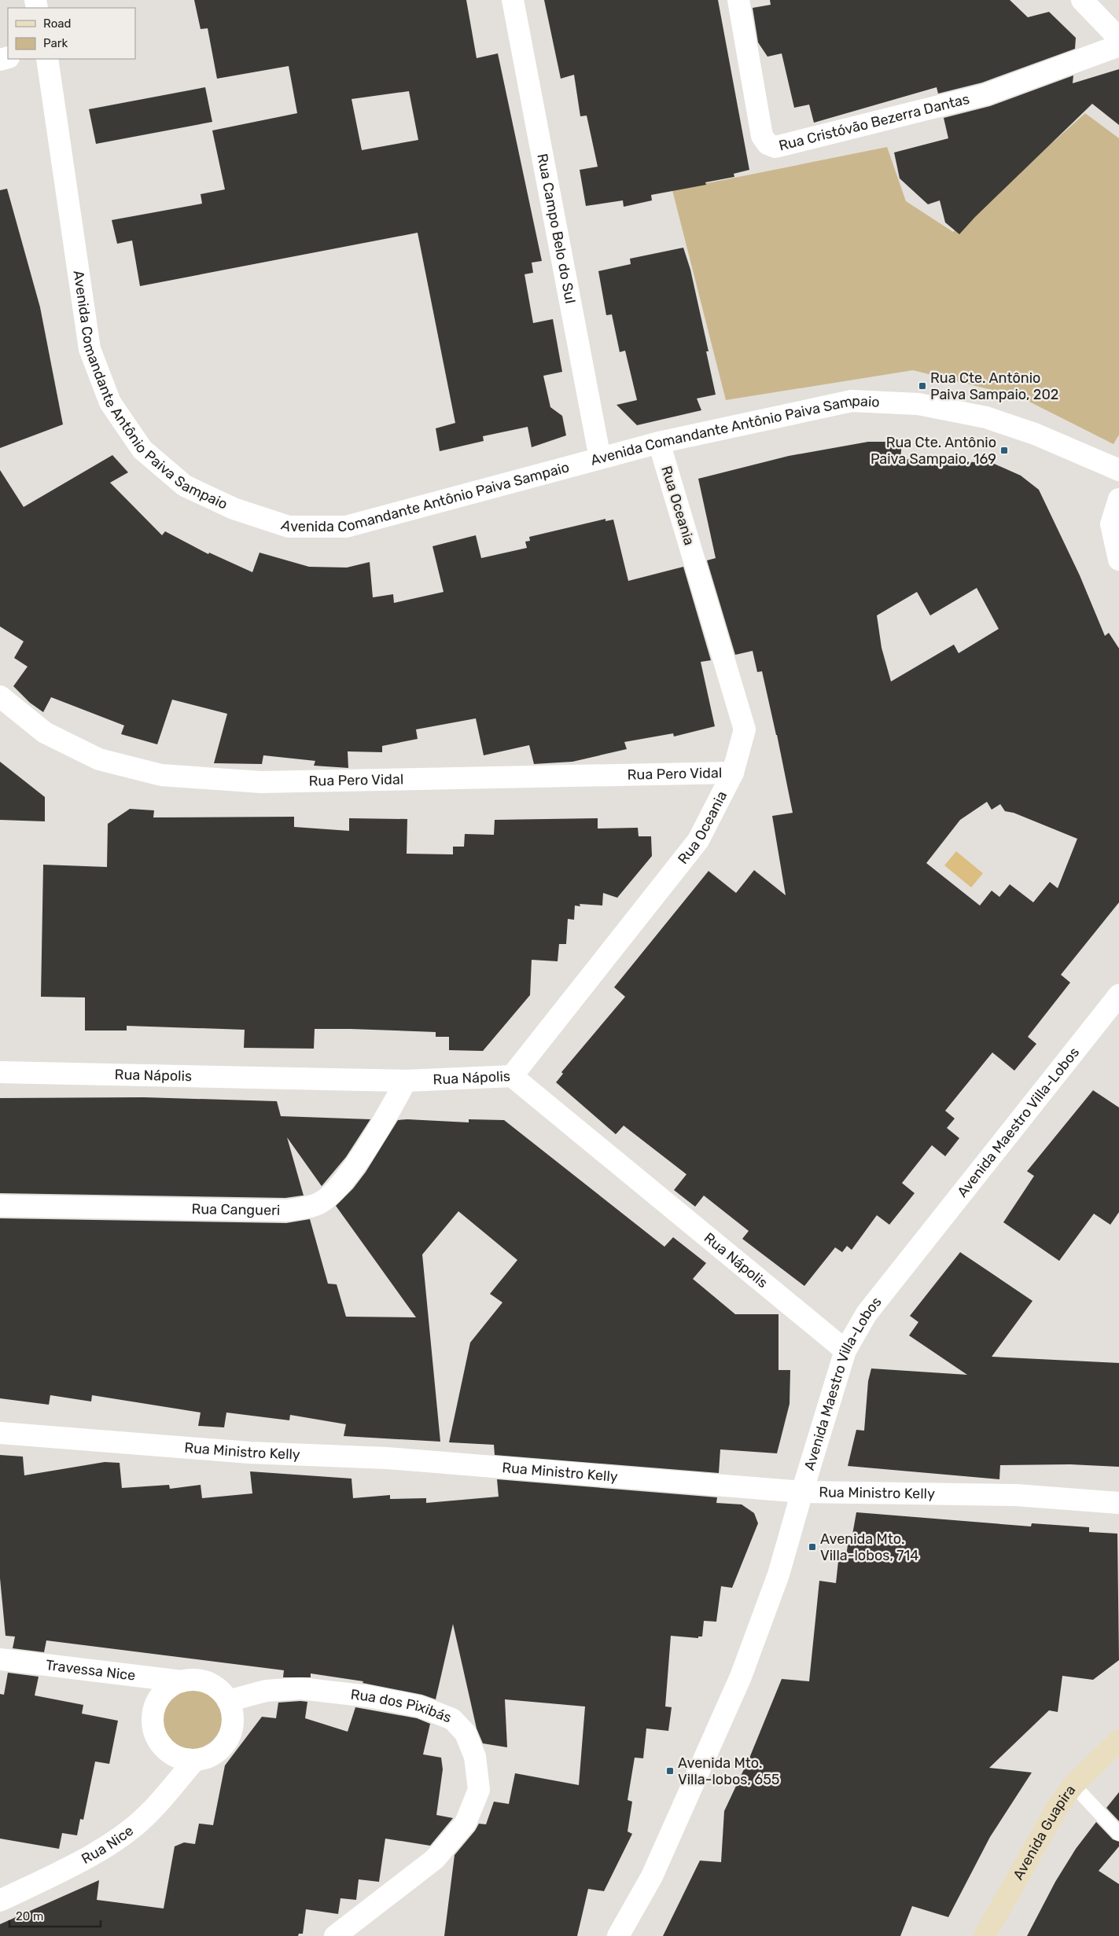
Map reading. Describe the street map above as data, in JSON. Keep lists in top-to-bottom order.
{
  "streets": {
    "main road": ["Avenida Guapira"],
    "street": [
      "Rua Cristóvão Bezerra Dantas",
      "Rua Campo Belo do Sul",
      "Avenida Comandante Antônio Paiva Sampaio",
      "Rua Oceania",
      "Rua Pero Vidal",
      "Rua Nápolis",
      "Avenida Maestro Villa-Lobos",
      "Rua Cangueri",
      "Rua Ministro Kelly",
      "Travessa Nice",
      "Rua dos Pixibás",
      "Rua Nice"
    ]
  },
  "crossings": [
    ["Rua Campo Belo do Sul", "Avenida Comandante Antônio Paiva Sampaio"],
    ["Avenida Comandante Antônio Paiva Sampaio", "Rua Oceania"],
    ["Rua Oceania", "Rua Pero Vidal"],
    ["Rua Oceania", "Rua Nápolis"],
    ["Rua Nápolis", "Avenida Maestro Villa-Lobos"],
    ["Rua Nápolis", "Rua Cangueri"],
    ["Avenida Maestro Villa-Lobos", "Rua Ministro Kelly"],
    ["Travessa Nice", "Rua dos Pixibás"],
    ["Travessa Nice", "Rua Nice"],
    ["Rua dos Pixibás", "Rua Nice"]
  ],
  "places": {
    "transit": [
      "Rua Cte. Antônio Paiva Sampaio, 202",
      "Rua Cte. Antônio Paiva Sampaio, 169",
      "Avenida Mto. Villa-lobos, 714",
      "Avenida Mto. Villa-lobos, 655"
    ]
  },
  "legend": ["Road", "Park"],
  "scale_bar": "20 m"
}
